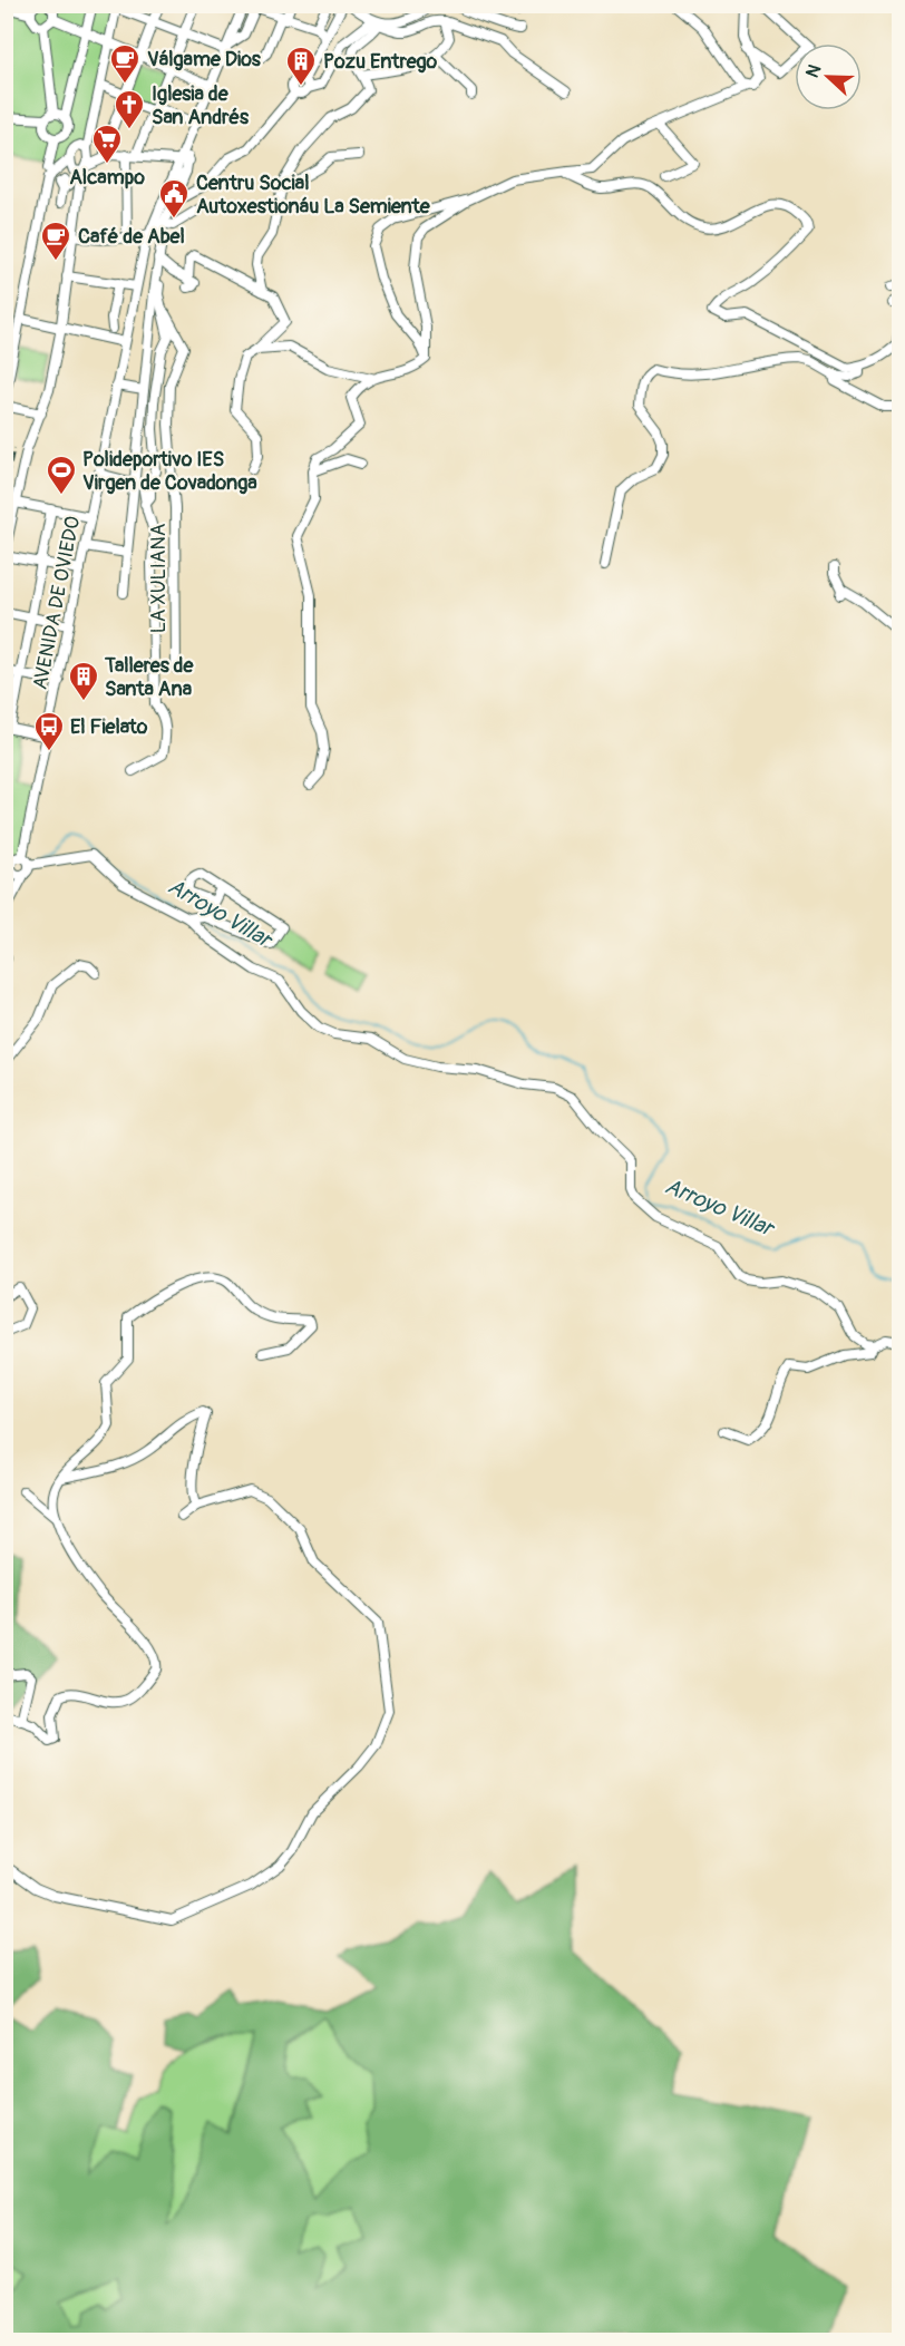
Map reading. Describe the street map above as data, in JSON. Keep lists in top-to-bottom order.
{
  "streets": {
    "street": ["LA XULIANA", "AVENIDA DE OVIEDO"]
  },
  "water": ["Arroyo Villar"],
  "places": {
    "cafe": ["Válgame Dios", "Café de Abel"],
    "building": ["Pozu Entrego", "Talleres de Santa Ana"],
    "church": ["Iglesia de San Andrés"],
    "supermarket": ["Alcampo"],
    "public building": ["Centru Social Autoxestionáu La Semiente"],
    "sports": ["Polideportivo IES Virgen de Covadonga"],
    "bus stop": ["El Fielato"]
  },
  "north": "left"
}
